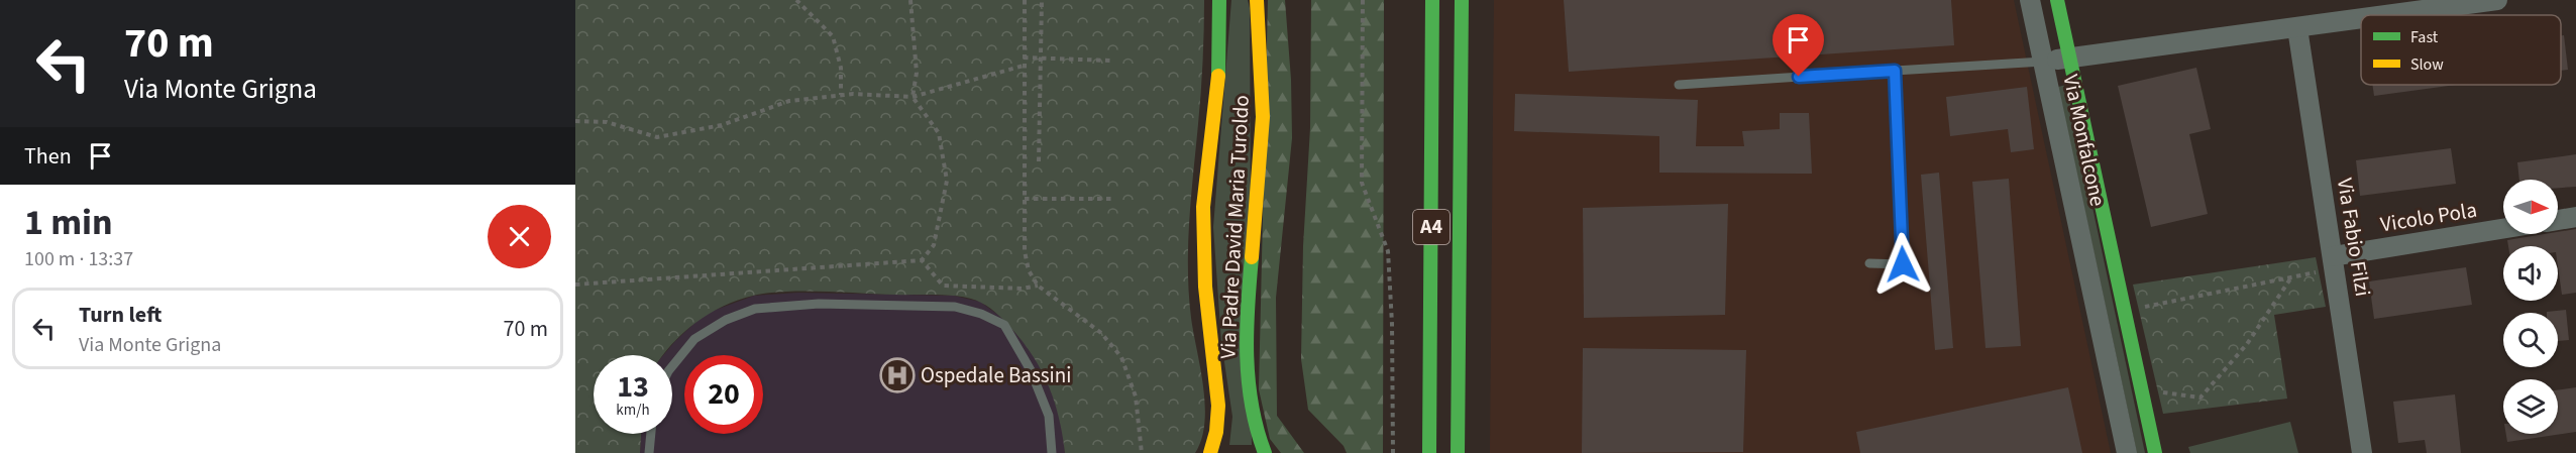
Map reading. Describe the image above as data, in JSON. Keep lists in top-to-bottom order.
{
  "streets": {
    "main road": ["Via Monfalcone", "Via Padre David Maria Turoldo", "A4"],
    "street": ["Vicolo Pola", "Via Fabio Filzi"]
  },
  "crossings": [
    ["Vicolo Pola", "Via Fabio Filzi"]
  ],
  "places": {
    "hospital": ["Ospedale Bassini"]
  },
  "legend": ["Fast", "Slow"],
  "north": "right",
  "page": {
    "turn": ["70 m", "Via Monte Grigna"],
    "then": "Then",
    "heading": ["1 min", "100 m · 13:37"],
    "list": [
      {
        "name": "Turn left",
        "note": "Via Monte Grigna",
        "value": "70 m"
      }
    ],
    "speed": "13 km/h",
    "limit": "20"
  }
}
